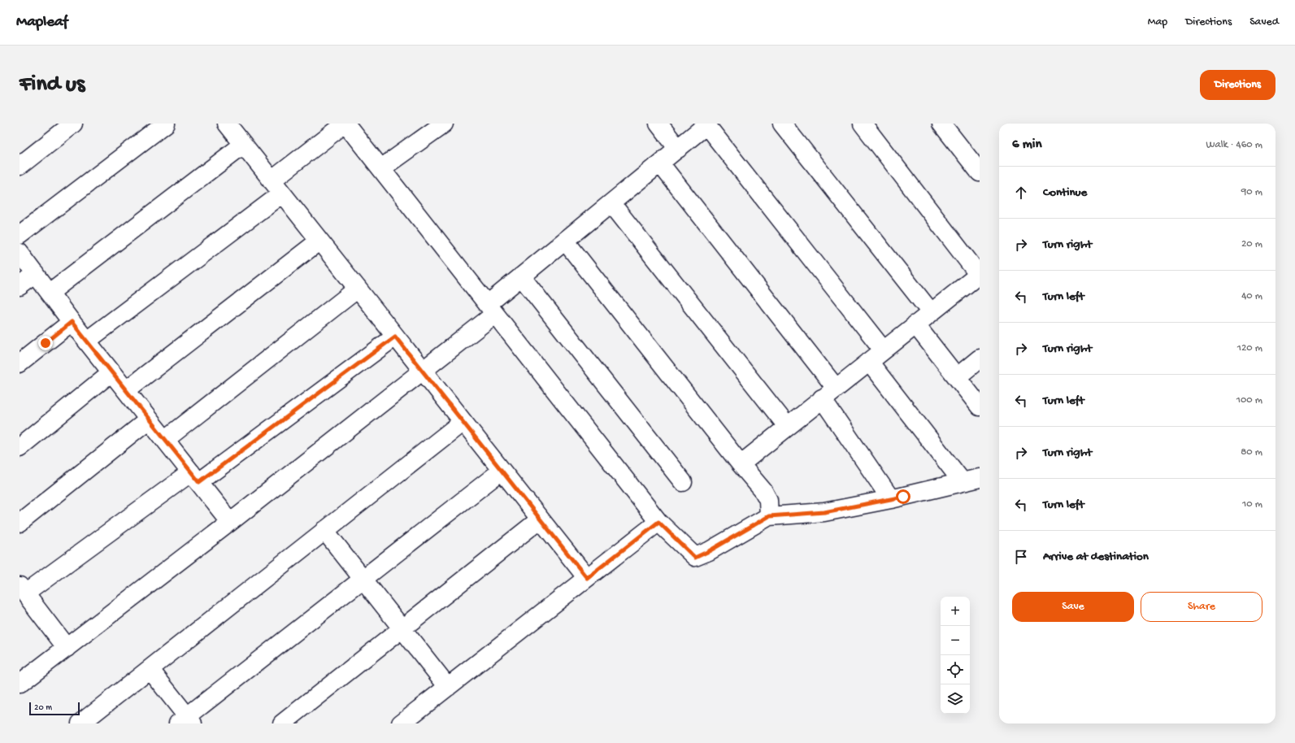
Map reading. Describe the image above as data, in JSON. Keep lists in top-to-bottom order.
{
  "scale_bar": "20 m",
  "page": {
    "header": "Mapleaf",
    "nav": ["Map", "Directions", "Saved"],
    "buttons": [
      "Directions",
      ["Save", "Share"]
    ],
    "title": "Find us",
    "heading": ["6 min", "Walk · 460 m"],
    "list": [
      ["Continue", "90 m"],
      ["Turn right", "20 m"],
      ["Turn left", "40 m"],
      ["Turn right", "120 m"],
      ["Turn left", "100 m"],
      ["Turn right", "80 m"],
      ["Turn left", "10 m"],
      "Arrive at destination"
    ],
    "map_buttons": ["+", "−"],
    "scale": "20 m"
  }
}
